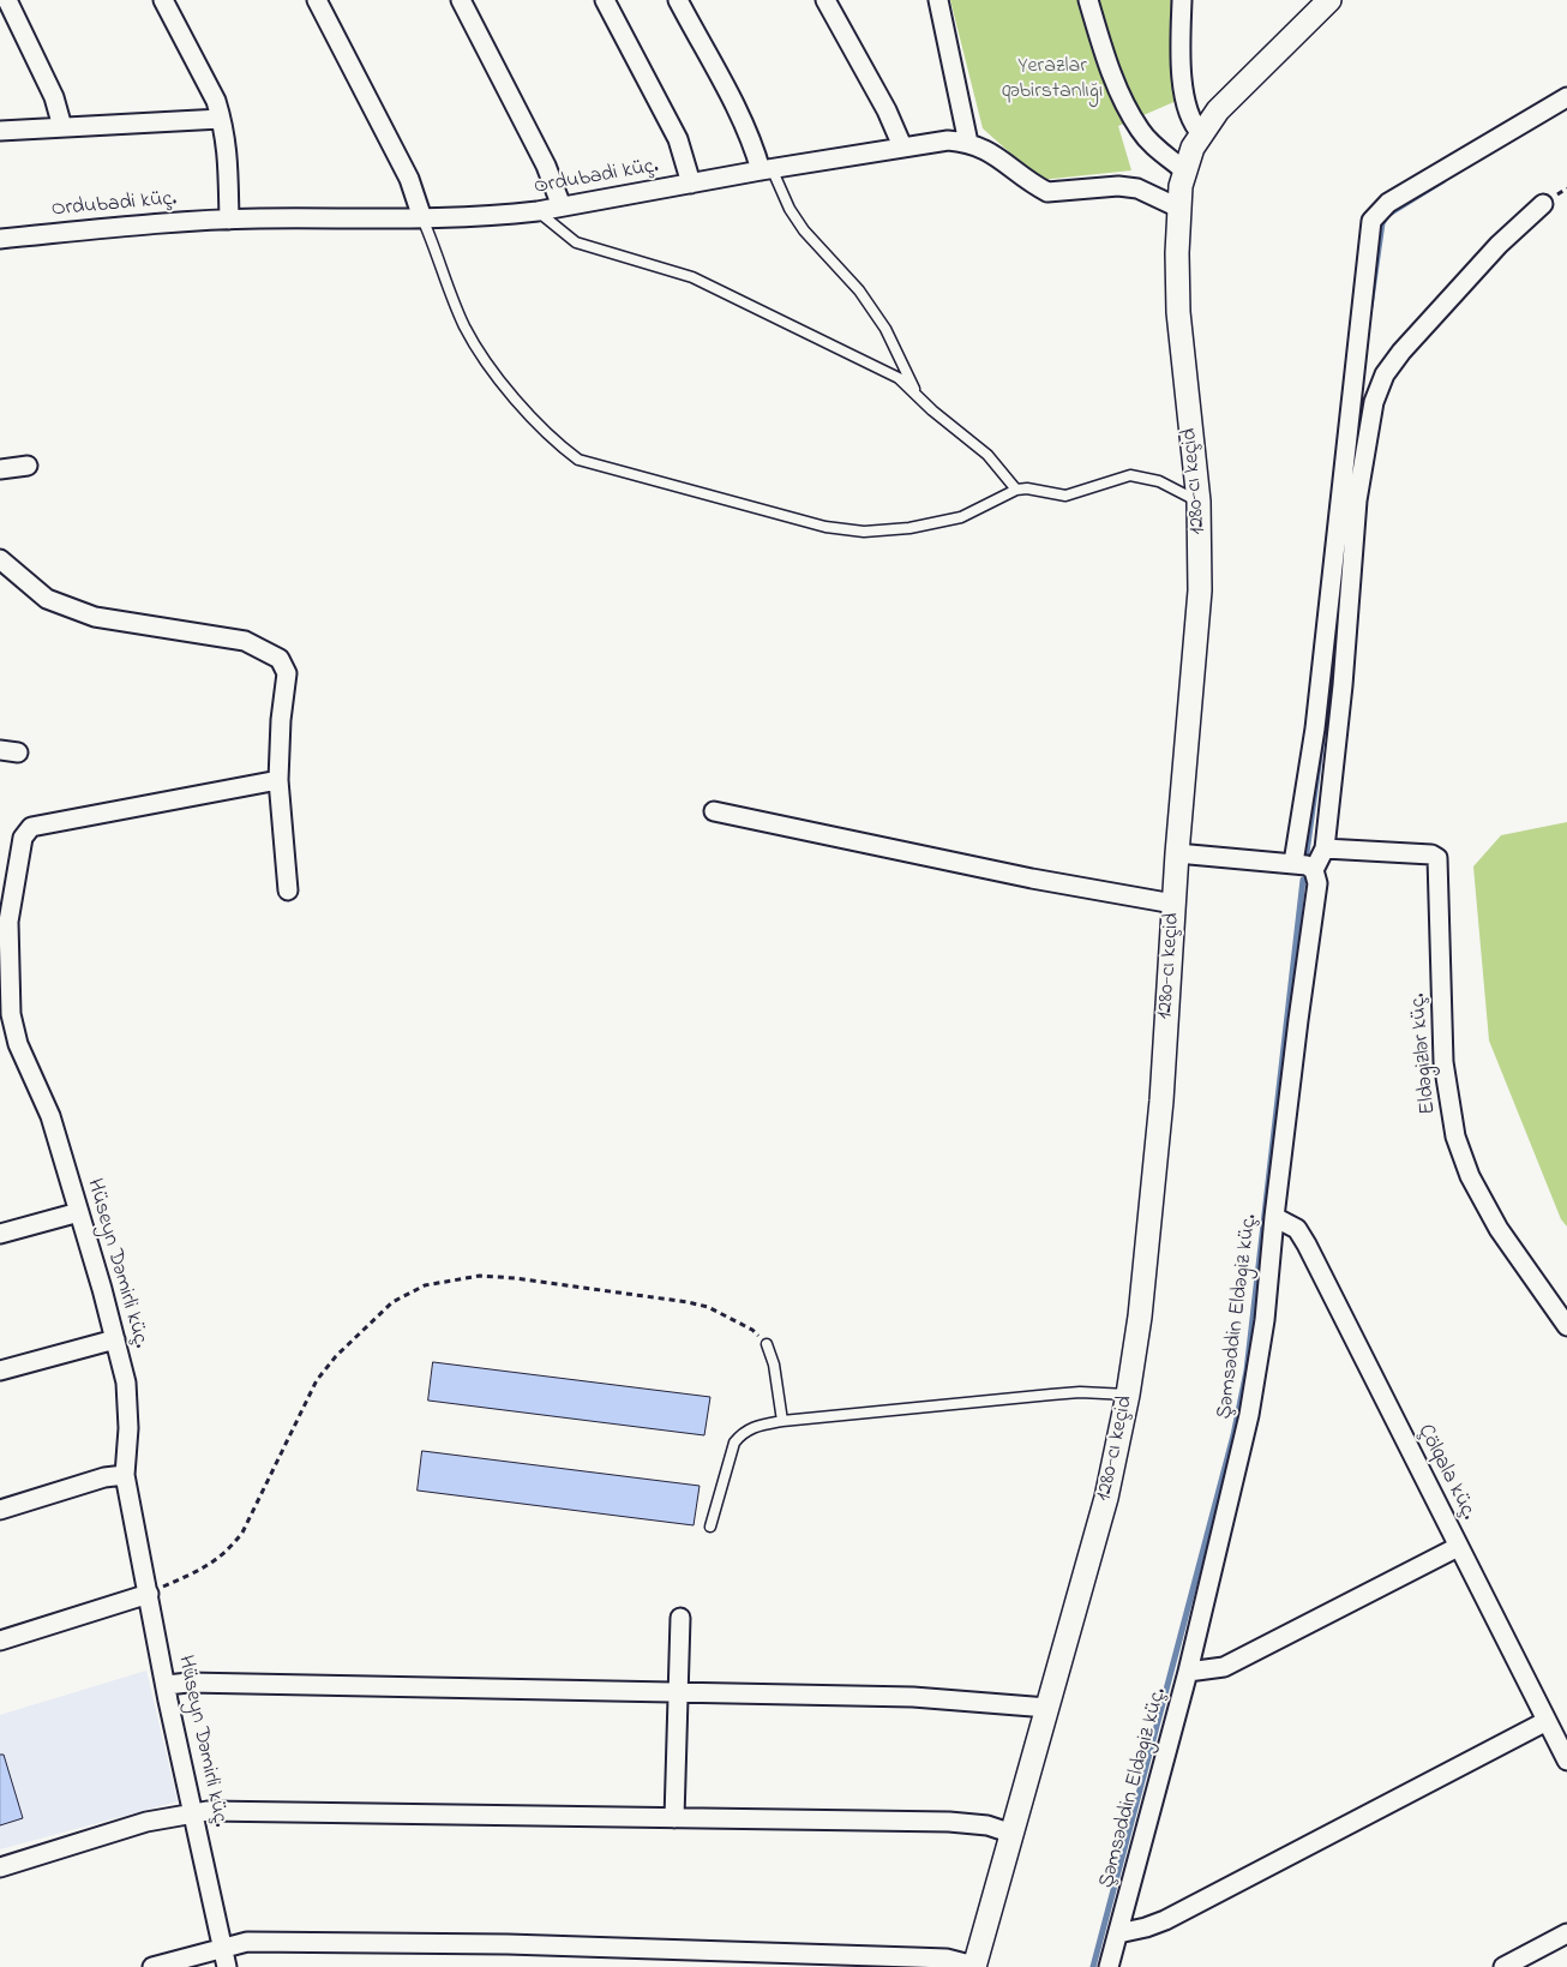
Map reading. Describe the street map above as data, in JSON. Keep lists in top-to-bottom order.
{
  "streets": {
    "street": [
      "Ordubadi küç.",
      "1280-cı keçid",
      "Eldəgizlər küç.",
      "Hüseyn Dəmirli küç.",
      "Şəmsəddin Eldəgiz küç.",
      "Çölqala küç."
    ]
  },
  "crossings": [
    ["Ordubadi küç.", "1280-cı keçid"],
    ["Şəmsəddin Eldəgiz küç.", "Çölqala küç."]
  ],
  "parks": ["Yerazlar qəbirstanlığı"]
}
